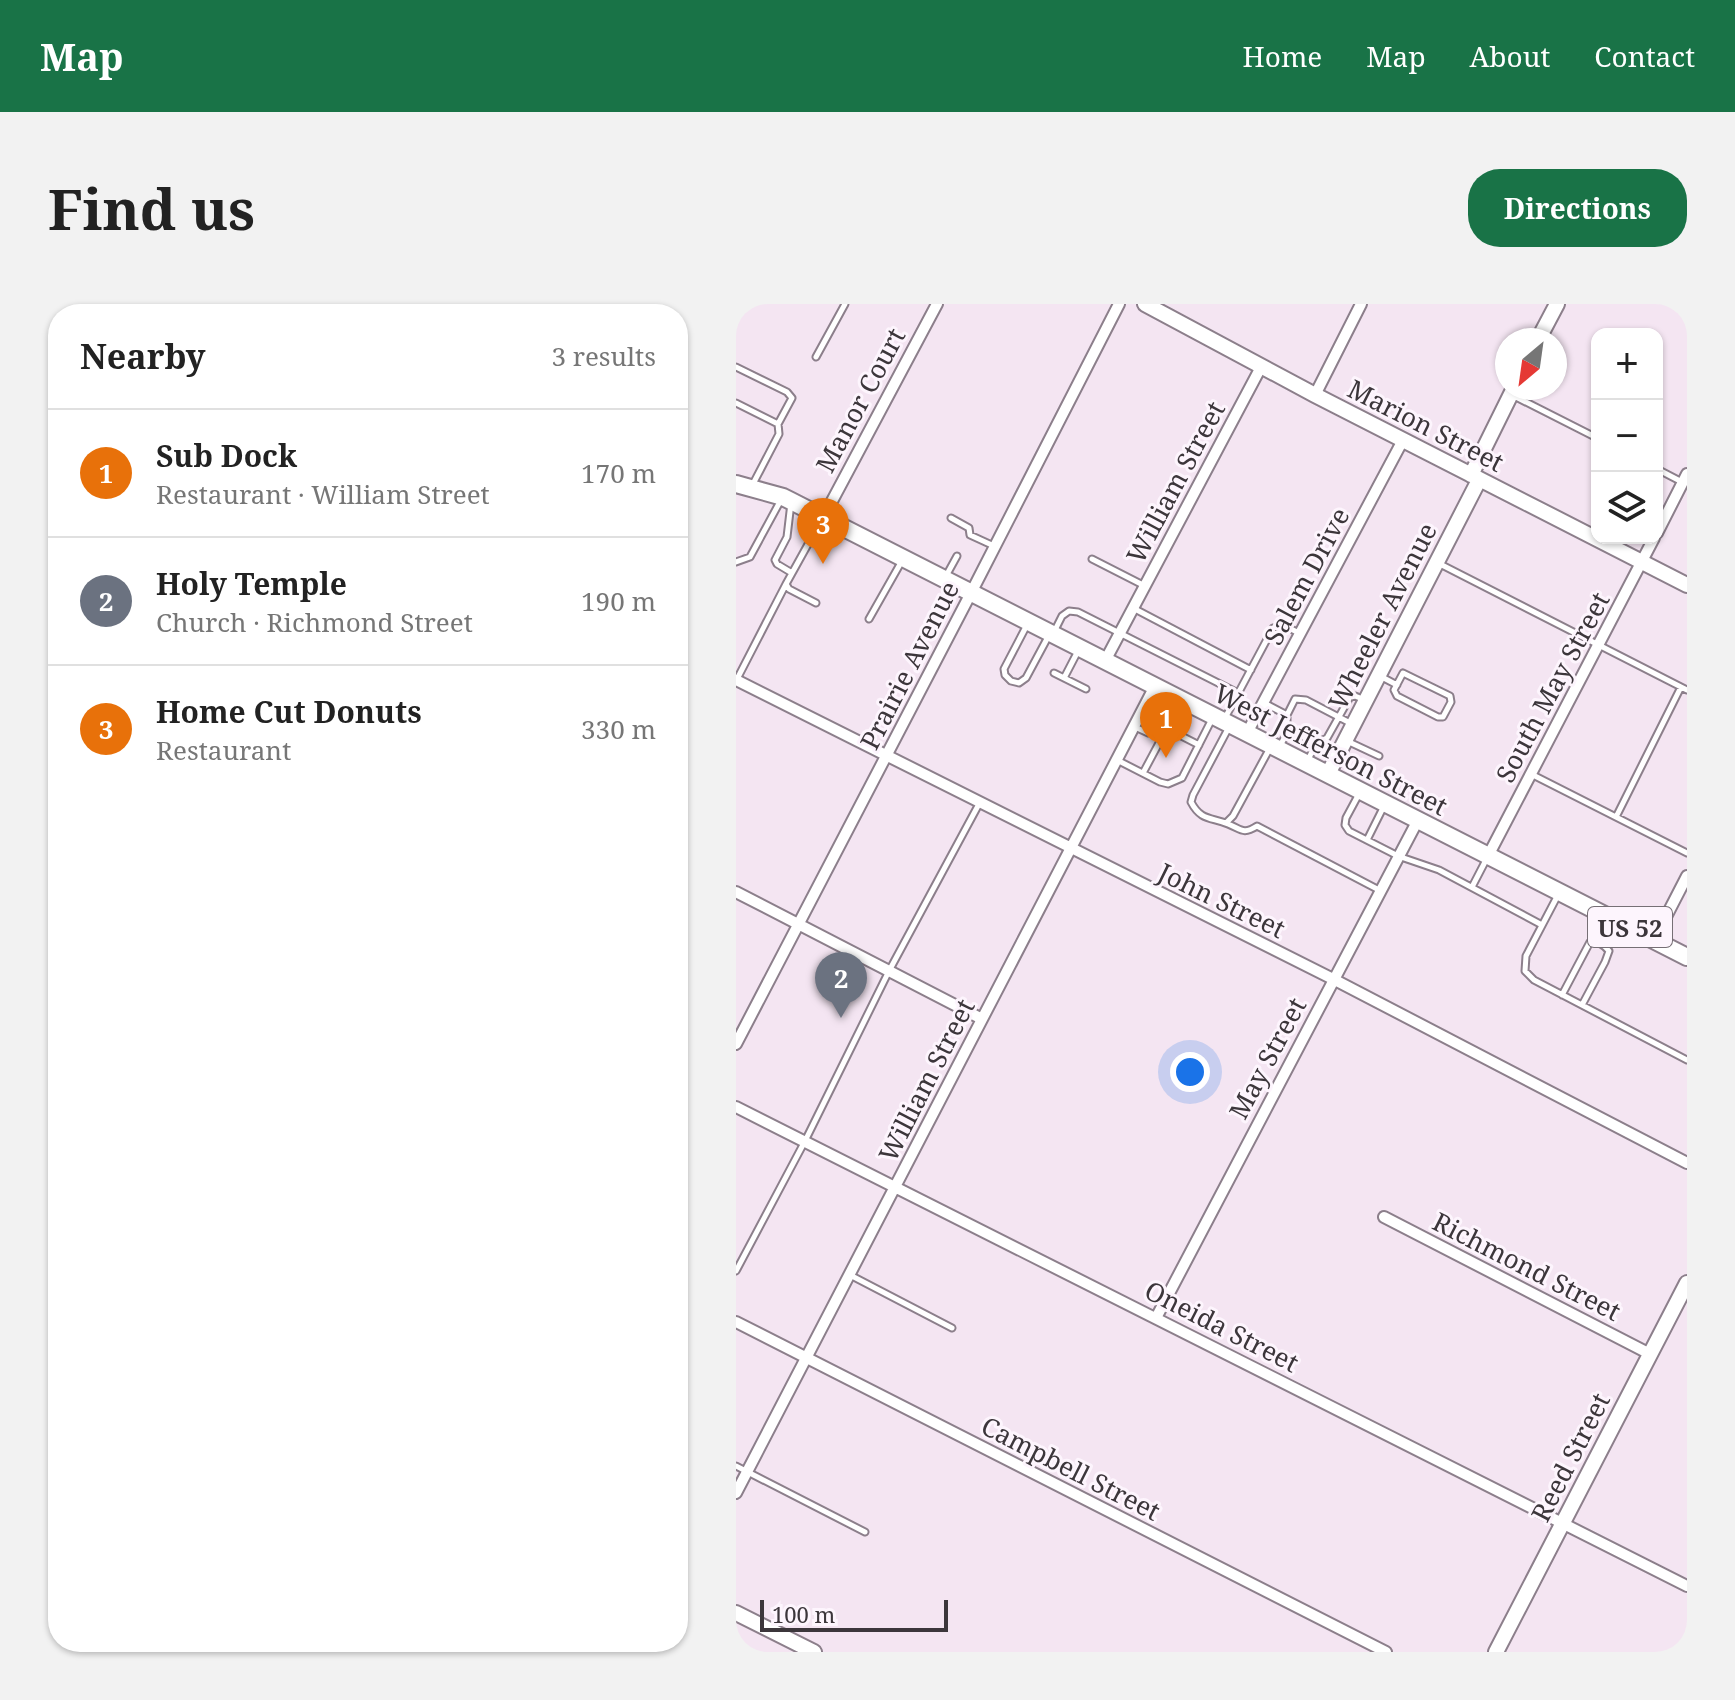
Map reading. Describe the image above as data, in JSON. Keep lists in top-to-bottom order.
{
  "streets": {
    "main road": ["West Jefferson Street", "US 52"],
    "street": [
      "Manor Court",
      "Marion Street",
      "William Street",
      "Salem Drive",
      "Wheeler Avenue",
      "Prairie Avenue",
      "South May Street",
      "John Street",
      "May Street",
      "Richmond Street",
      "Oneida Street",
      "Reed Street",
      "Campbell Street"
    ]
  },
  "crossings": [
    ["Manor Court", "West Jefferson Street"],
    ["Marion Street", "William Street"],
    ["Marion Street", "Salem Drive"],
    ["Marion Street", "Wheeler Avenue"],
    ["Marion Street", "South May Street"],
    ["William Street", "West Jefferson Street"],
    ["William Street", "John Street"],
    ["William Street", "Oneida Street"],
    ["William Street", "Campbell Street"],
    ["Salem Drive", "West Jefferson Street"],
    ["Wheeler Avenue", "West Jefferson Street"],
    ["Prairie Avenue", "West Jefferson Street"],
    ["Prairie Avenue", "John Street"],
    ["South May Street", "West Jefferson Street"],
    ["West Jefferson Street", "US 52"],
    ["West Jefferson Street", "May Street"],
    ["John Street", "May Street"],
    ["May Street", "Oneida Street"],
    ["Richmond Street", "Reed Street"],
    ["Oneida Street", "Reed Street"]
  ],
  "scale_bar": "100 m",
  "north": "bottom left",
  "page": {
    "header": "Map",
    "nav": [
      "Home",
      "Map",
      "About",
      "Contact"
    ],
    "buttons": "Directions",
    "title": "Find us",
    "heading": ["Nearby", "3 results"],
    "map_buttons": ["+", "−"],
    "list": [
      {
        "mark": "1",
        "name": "Sub Dock",
        "note": "Restaurant · William Street",
        "value": "170 m"
      },
      {
        "mark": "2",
        "name": "Holy Temple",
        "note": "Church · Richmond Street",
        "value": "190 m"
      },
      {
        "mark": "3",
        "name": "Home Cut Donuts",
        "note": "Restaurant",
        "value": "330 m"
      }
    ],
    "pins": ["3", "1", "2"],
    "scale": "100 m"
  }
}
